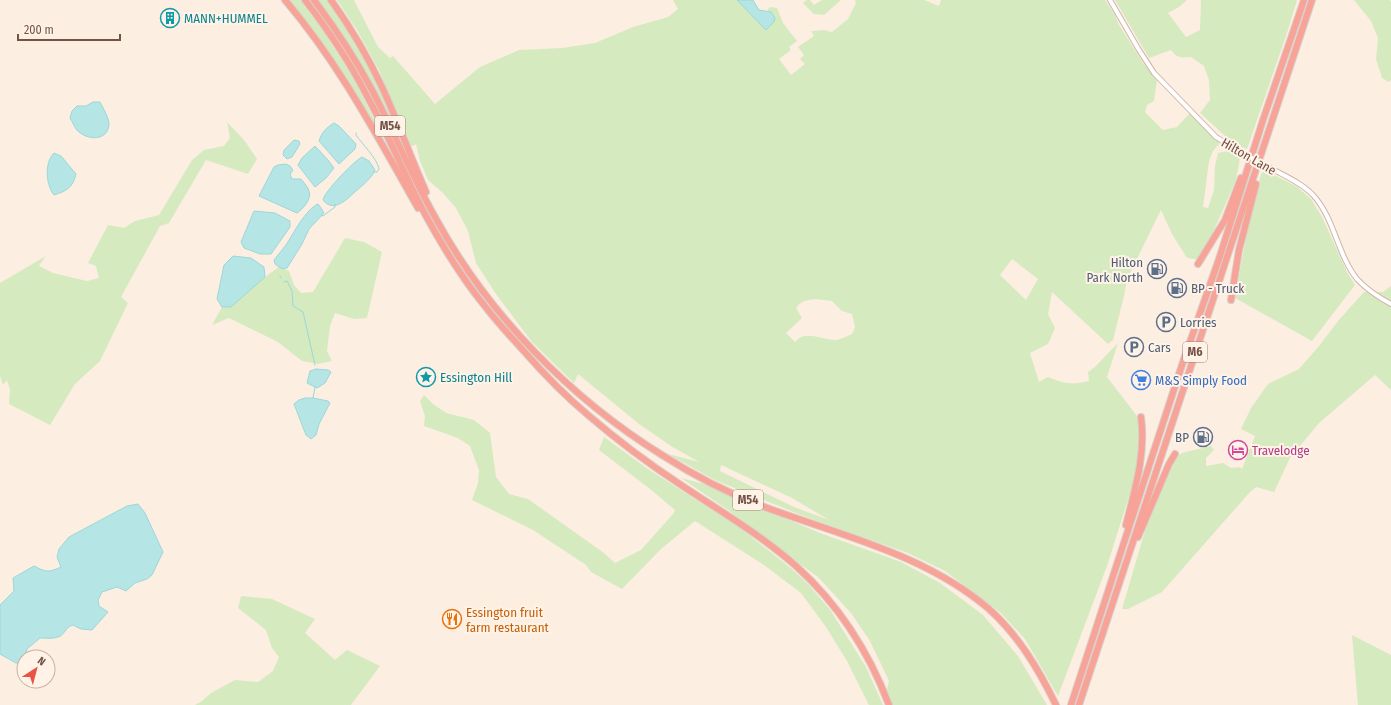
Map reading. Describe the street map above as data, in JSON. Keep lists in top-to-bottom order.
{
  "streets": {
    "highway": ["M54", "M6"],
    "street": ["Hilton Lane"]
  },
  "places": {
    "building": ["MANN+HUMMEL"],
    "fuel station": ["Hilton Park North", "BP - Truck", "BP"],
    "parking": ["Lorries", "Cars"],
    "place": ["Essington Hill"],
    "supermarket": ["M&S Simply Food"],
    "hotel": ["Travelodge"],
    "restaurant": ["Essington fruit farm restaurant"]
  },
  "scale_bar": "200 m",
  "north": "top right"
}
